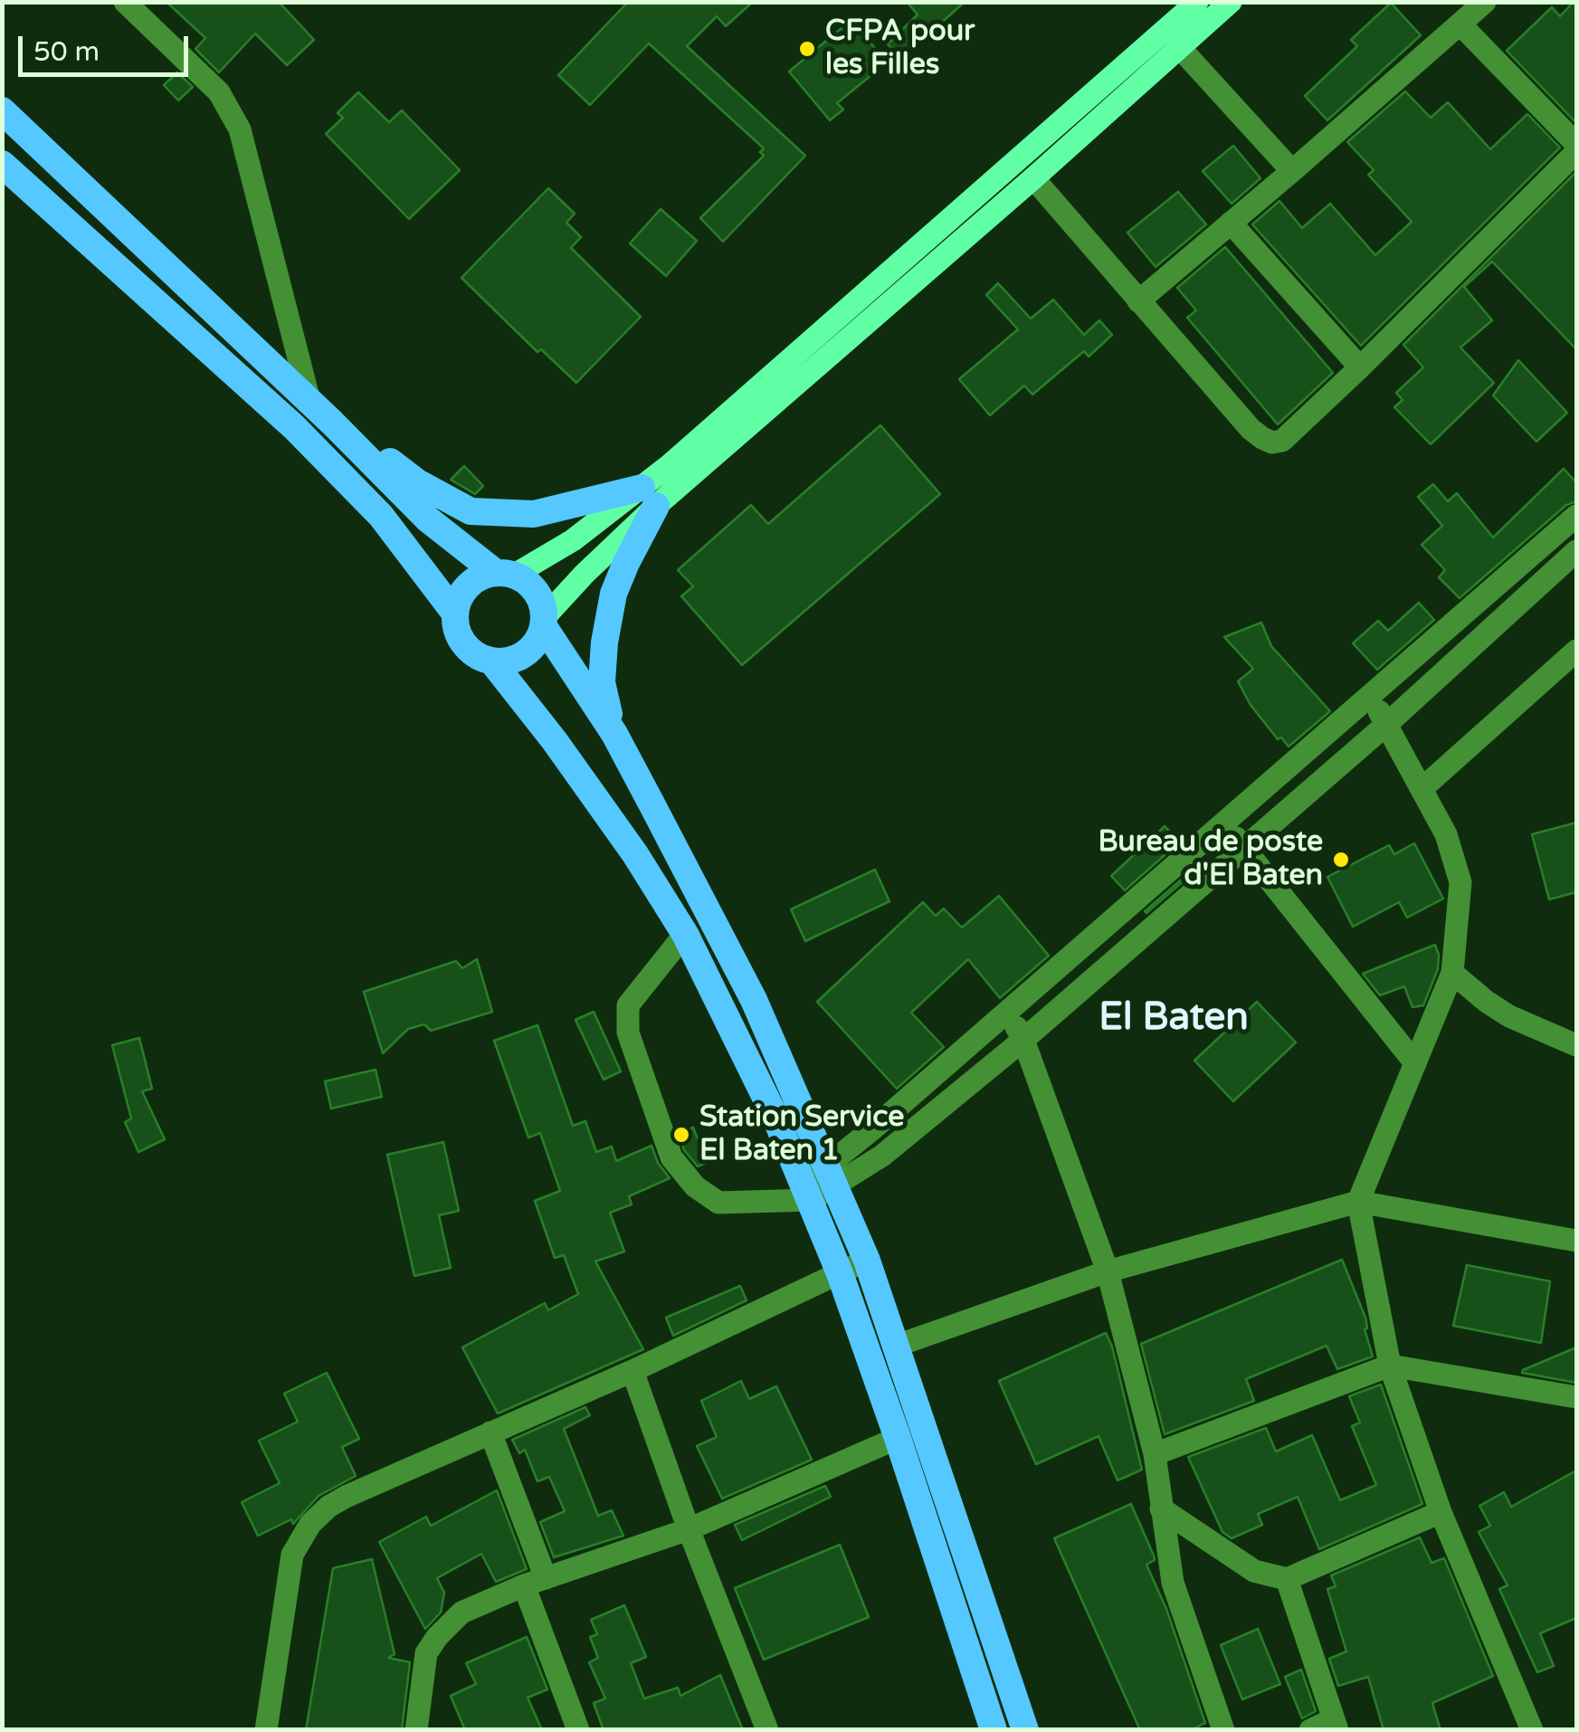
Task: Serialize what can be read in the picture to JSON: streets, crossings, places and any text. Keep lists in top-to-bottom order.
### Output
{
  "districts": ["El Baten"],
  "places": ["CFPA pour les Filles", "Bureau de poste d'El Baten", "Station Service El Baten 1"],
  "scale_bar": "50 m"
}
